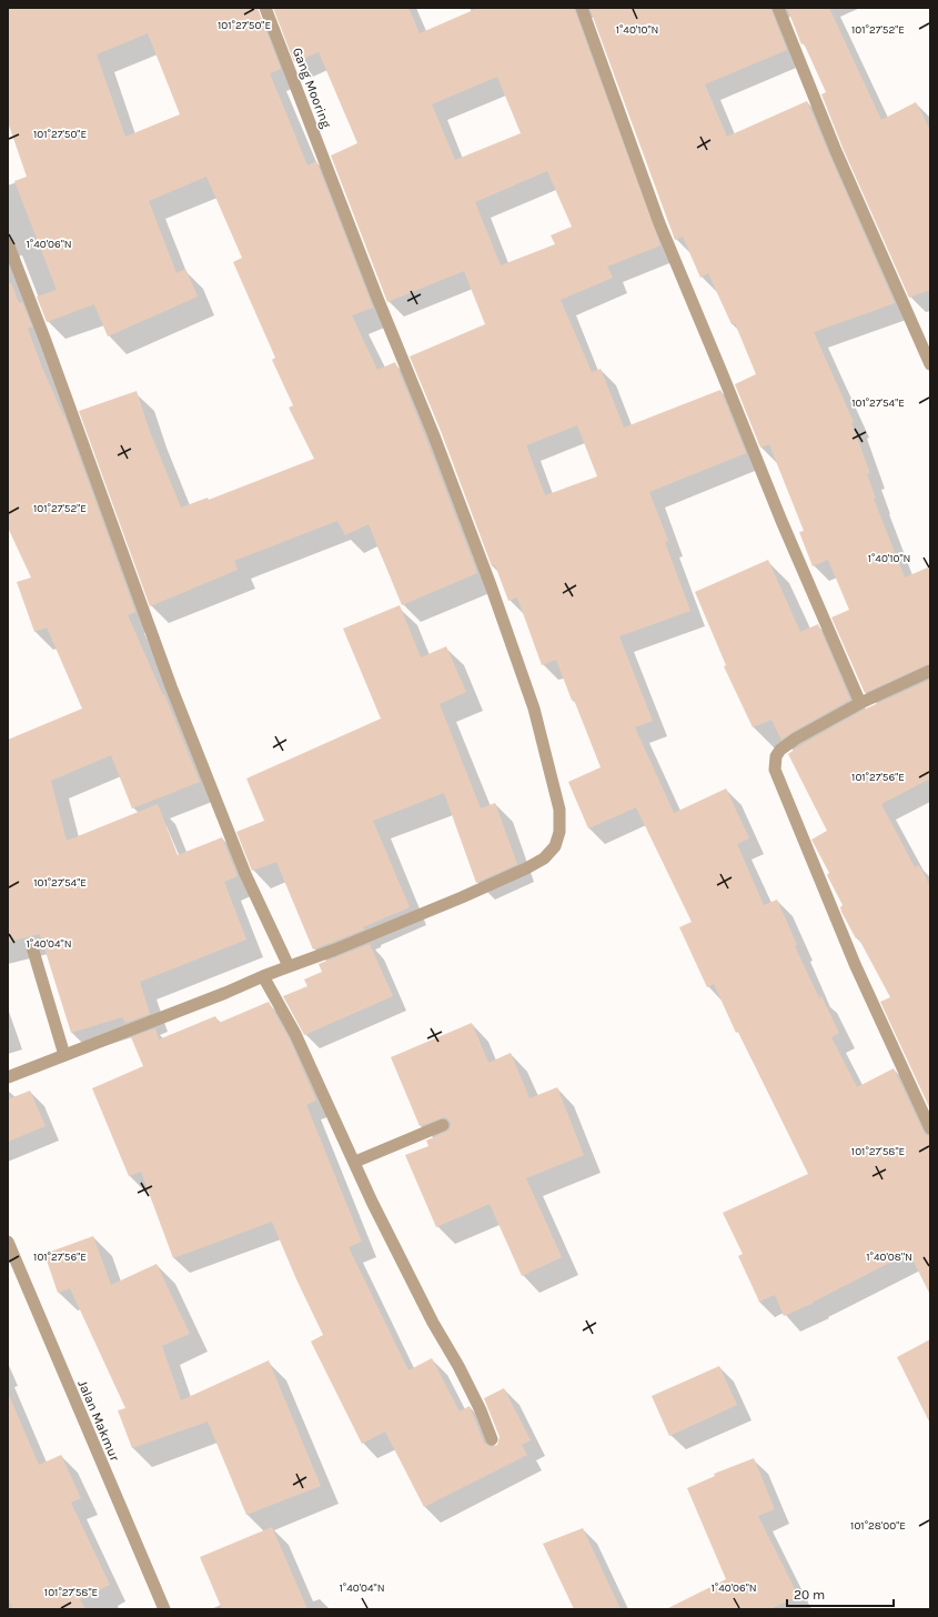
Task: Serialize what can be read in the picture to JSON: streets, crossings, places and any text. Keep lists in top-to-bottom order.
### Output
{
  "streets": {
    "street": ["Gang Mooring", "Jalan Makmur"]
  },
  "scale_bar": "20 m",
  "coordinates": [
    "101°27'50\"E",
    "101°27'52\"E",
    "1°40'10\"N",
    "1°40'06\"N",
    "101°27'54\"E",
    "101°27'56\"E",
    "1°40'04\"N",
    "101°27'58\"E",
    "1°40'08\"N",
    "101°28'00\"E"
  ]
}
